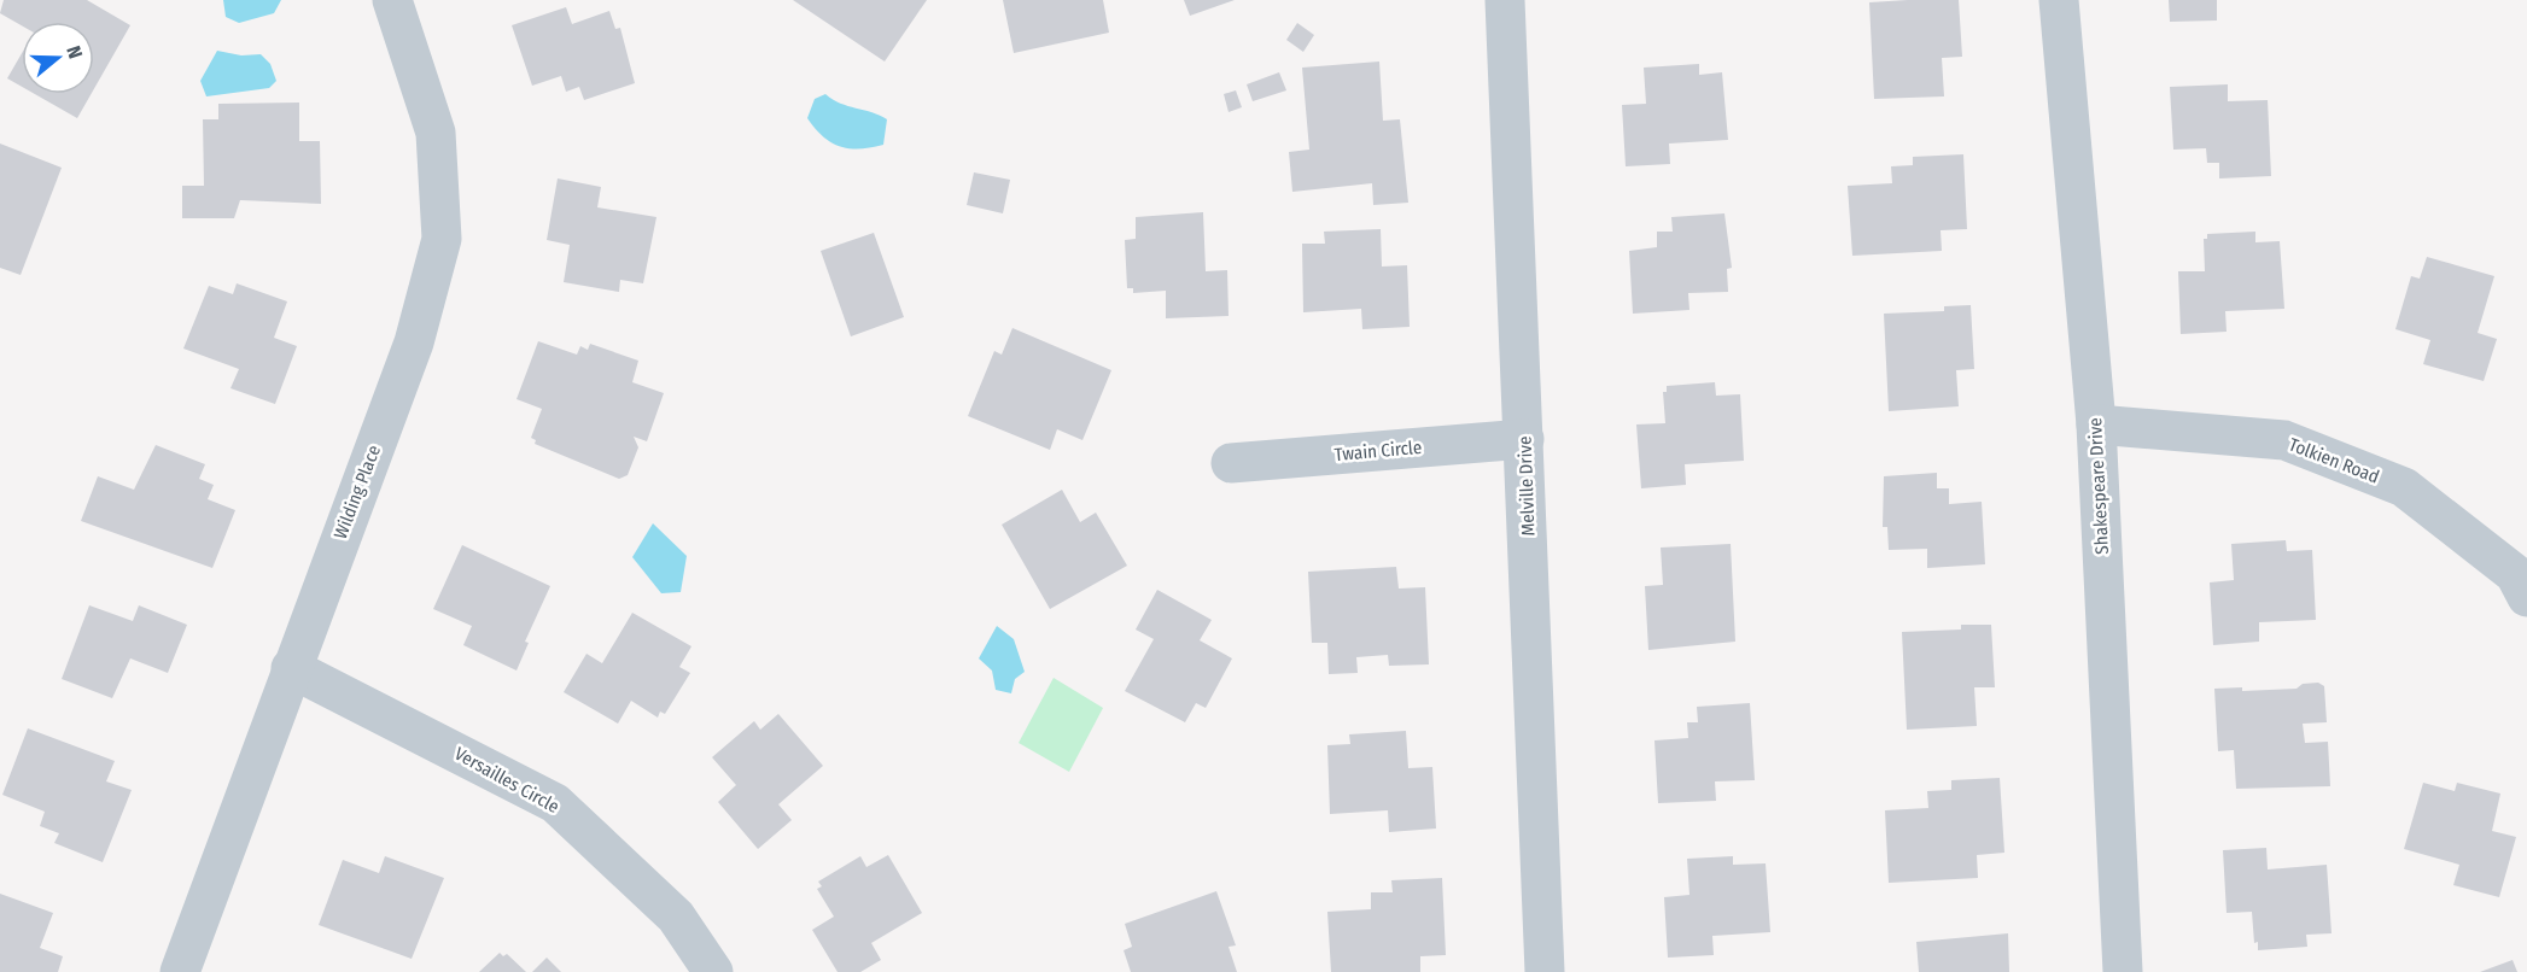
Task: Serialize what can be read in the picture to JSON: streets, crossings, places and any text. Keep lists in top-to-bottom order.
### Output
{
  "streets": {
    "street": [
      "Twain Circle",
      "Tolkien Road",
      "Melville Drive",
      "Shakespeare Drive",
      "Wilding Place",
      "Versailles Circle"
    ]
  },
  "crossings": [
    ["Twain Circle", "Melville Drive"],
    ["Tolkien Road", "Shakespeare Drive"],
    ["Wilding Place", "Versailles Circle"]
  ],
  "north": "right"
}
